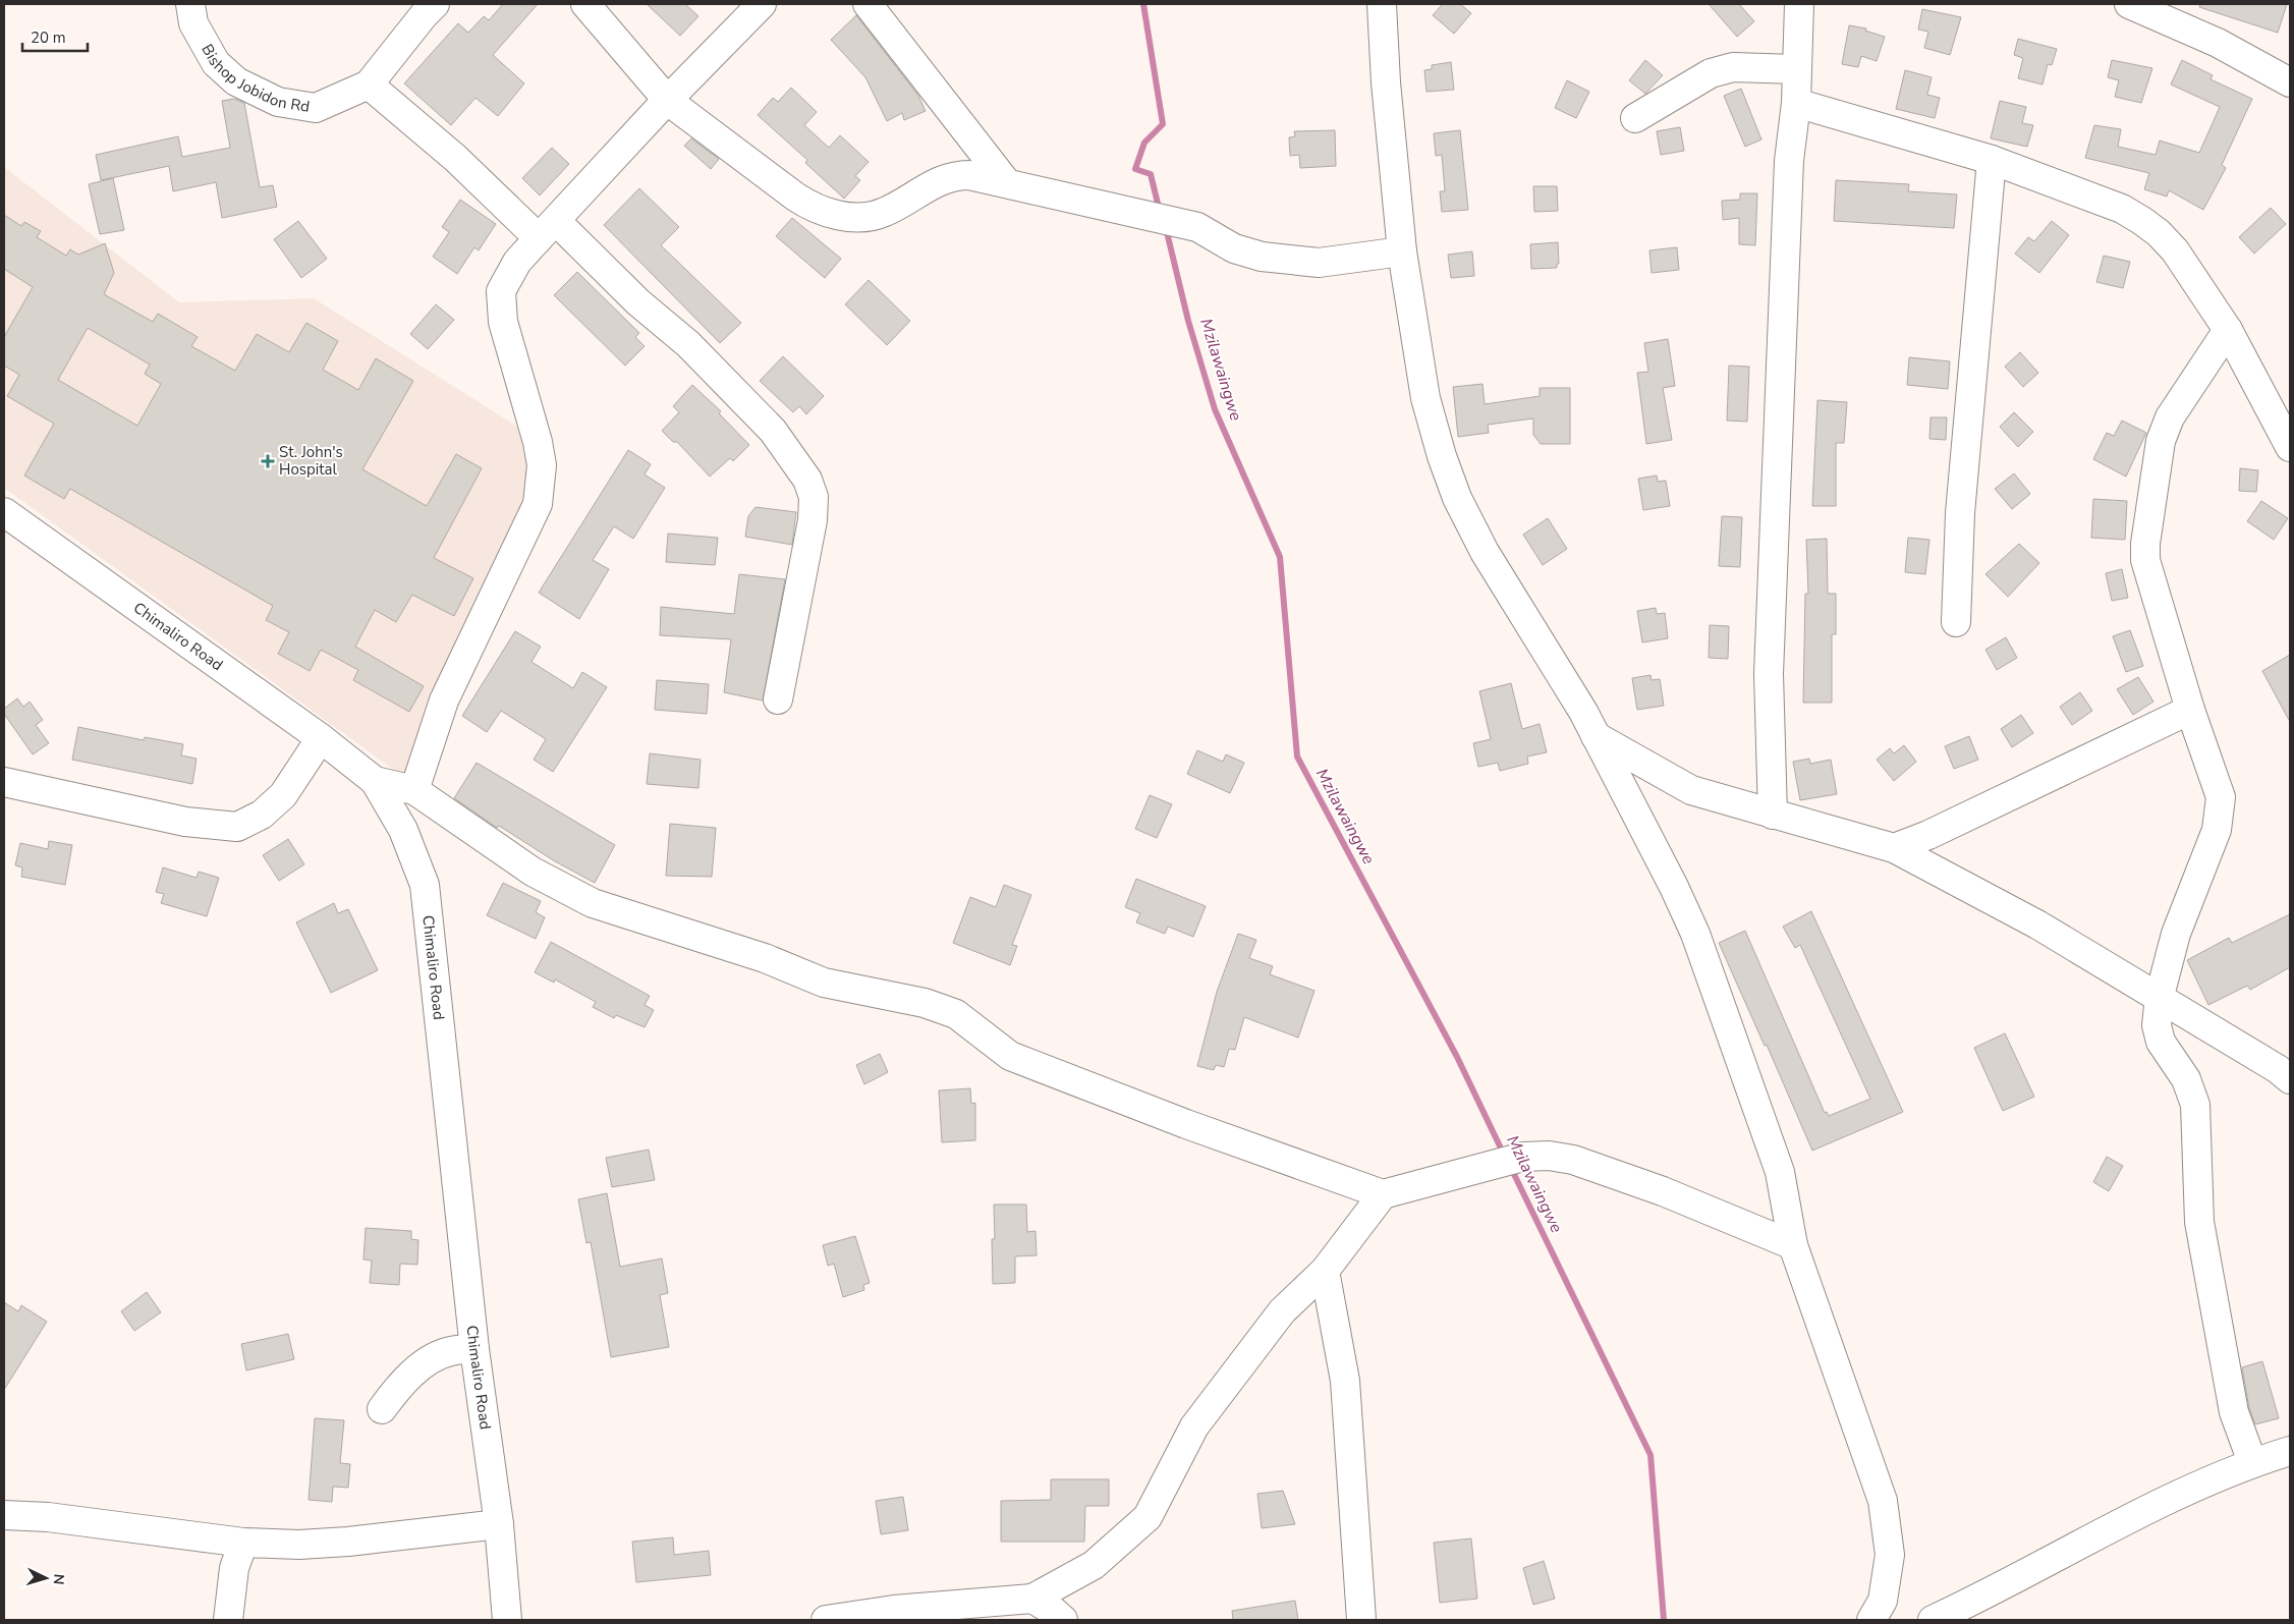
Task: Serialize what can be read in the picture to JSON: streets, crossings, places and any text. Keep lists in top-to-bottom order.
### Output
{
  "streets": {
    "street": ["Bishop Jobidon Rd", "Chimaliro Road"]
  },
  "water": ["Mzilawaingwe"],
  "places": {
    "health": ["St. John's Hospital"]
  },
  "scale_bar": "20 m",
  "north": "right"
}
